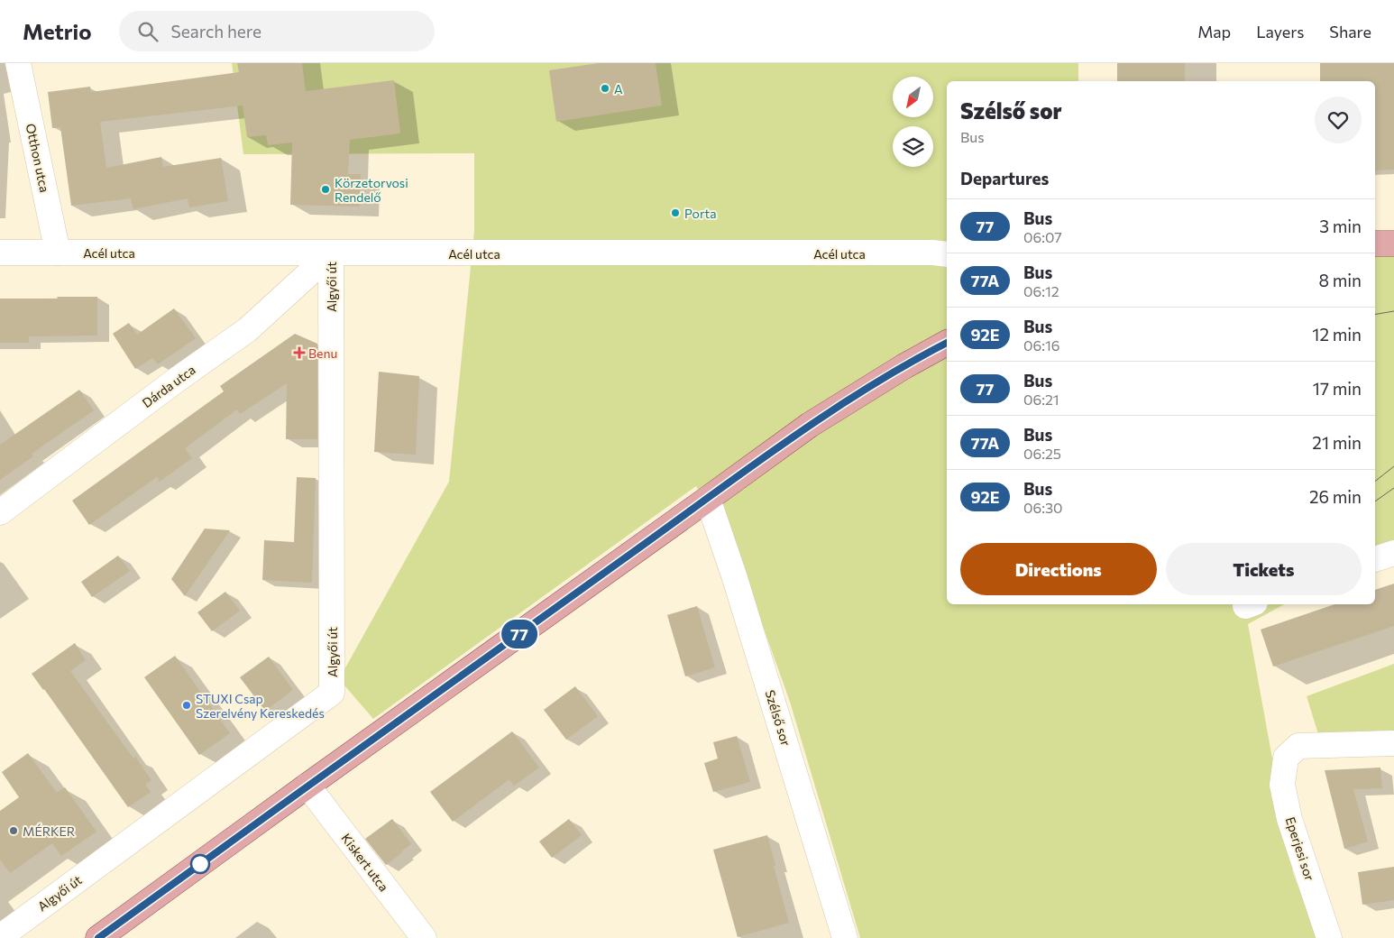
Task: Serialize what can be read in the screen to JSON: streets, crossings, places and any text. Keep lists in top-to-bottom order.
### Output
{
  "streets": {
    "street": [
      "Otthon utca",
      "Acél utca",
      "Algyői út",
      "Dárda utca",
      "Szélső sor",
      "Eperjesi sor",
      "Kiskert utca"
    ]
  },
  "crossings": [
    ["Otthon utca", "Acél utca"],
    ["Acél utca", "Algyői út"],
    ["Acél utca", "Dárda utca"],
    ["Algyői út", "Dárda utca"]
  ],
  "places": {
    "other": [
      "A",
      "Körzetorvosi Rendelő",
      "Porta",
      "STUXI Csap Szerelvény Kereskedés",
      "MÉRKER"
    ],
    "health": ["Benu"]
  },
  "lines": ["bus line 77"],
  "north": "bottom left",
  "page": {
    "header": "Metrio",
    "search": "Search here",
    "nav": ["Map", "Layers", "Share"],
    "on_map": "77",
    "heading": [
      ["Szélső sor", "Bus"],
      "Departures"
    ],
    "list": [
      {
        "mark": "77",
        "name": "Bus",
        "note": "06:07",
        "value": "3 min"
      },
      {
        "mark": "77A",
        "name": "Bus",
        "note": "06:12",
        "value": "8 min"
      },
      {
        "mark": "92E",
        "name": "Bus",
        "note": "06:16",
        "value": "12 min"
      },
      {
        "mark": "77",
        "name": "Bus",
        "note": "06:21",
        "value": "17 min"
      },
      {
        "mark": "77A",
        "name": "Bus",
        "note": "06:25",
        "value": "21 min"
      },
      {
        "mark": "92E",
        "name": "Bus",
        "note": "06:30",
        "value": "26 min"
      }
    ],
    "buttons": ["Directions", "Tickets"]
  }
}
